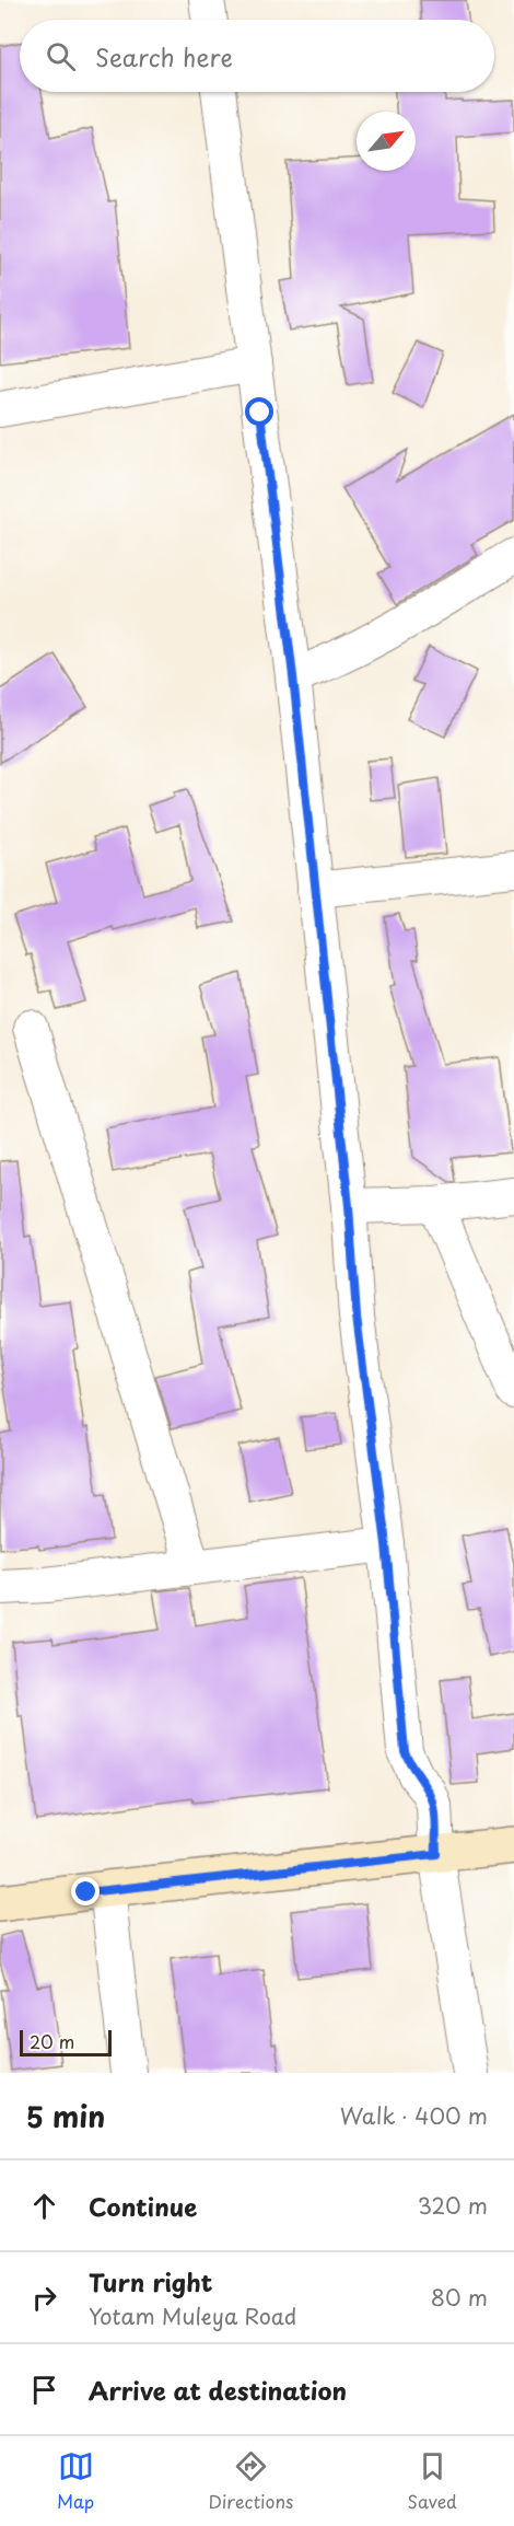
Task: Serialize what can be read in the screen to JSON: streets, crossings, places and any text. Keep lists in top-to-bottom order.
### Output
{
  "scale_bar": "20 m",
  "north": "top right",
  "page": {
    "search": "Search here",
    "scale": "20 m",
    "heading": ["5 min", "Walk · 400 m"],
    "list": [
      ["Continue", "320 m"],
      ["Turn right", "Yotam Muleya Road", "80 m"],
      "Arrive at destination"
    ],
    "nav": ["Map", "Directions", "Saved"]
  }
}
